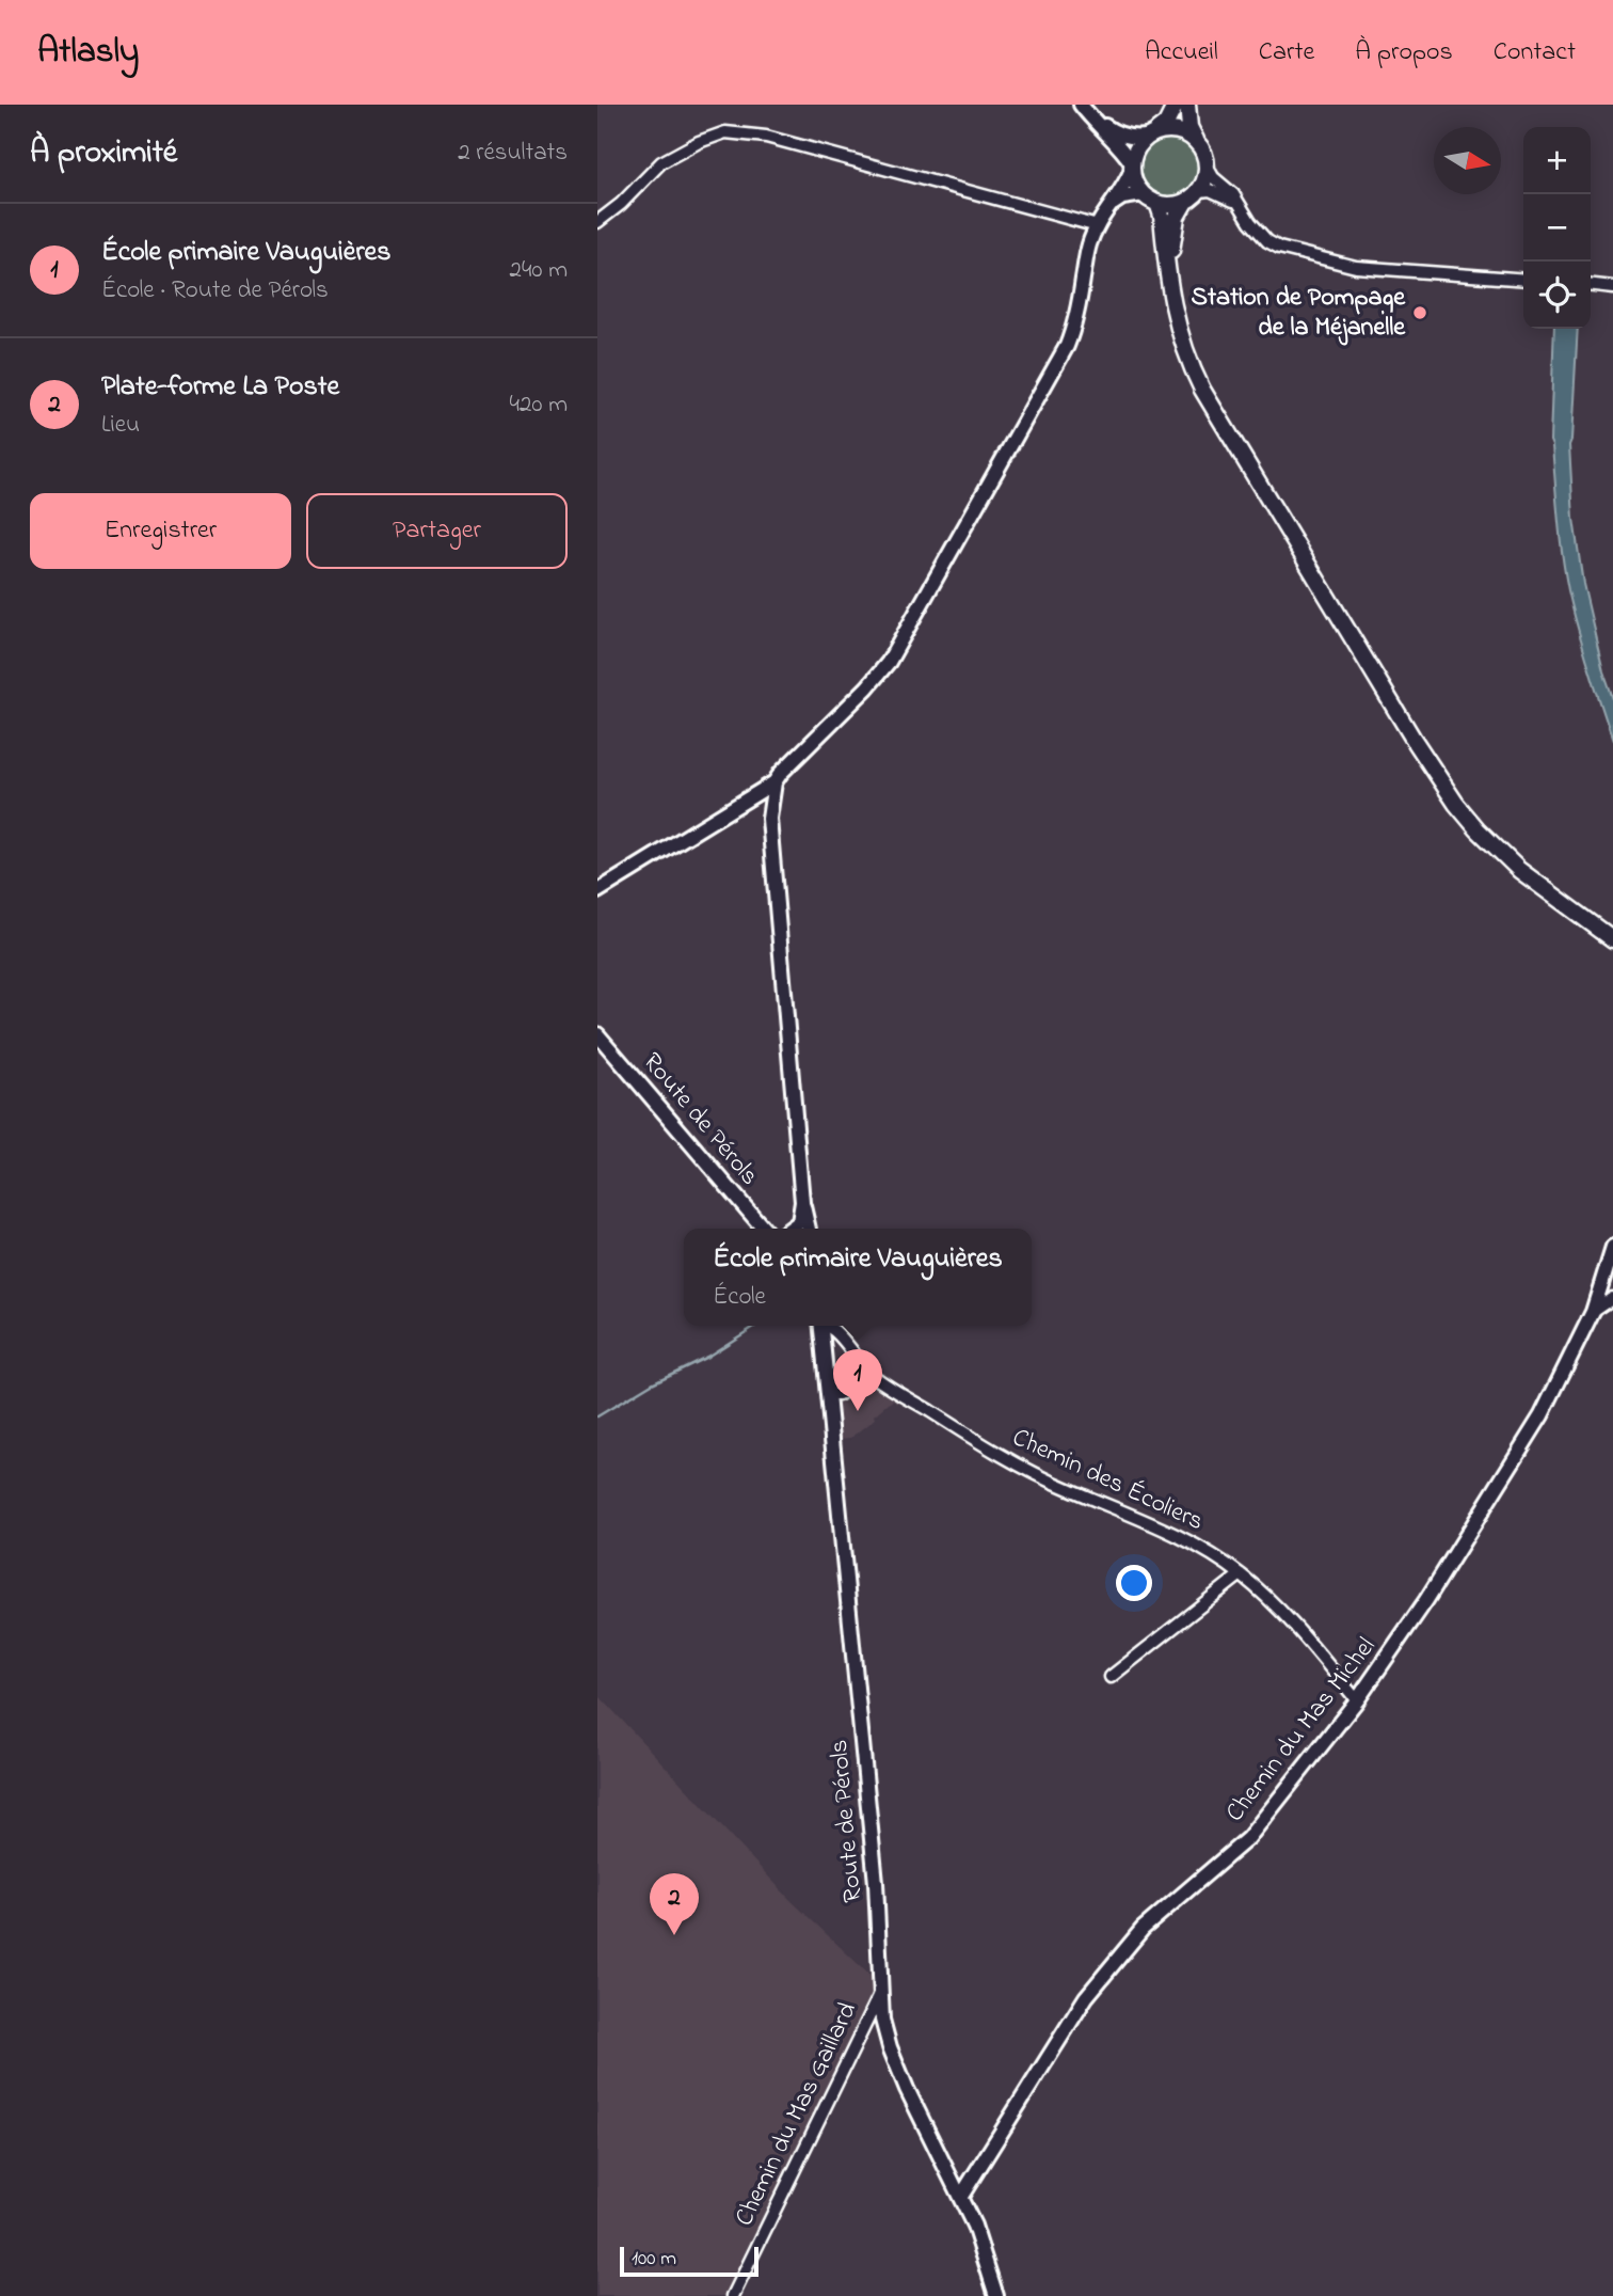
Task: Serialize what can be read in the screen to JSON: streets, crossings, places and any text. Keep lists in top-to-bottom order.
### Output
{
  "streets": {
    "street": [
      "Route de Pérols",
      "Chemin des Écoliers",
      "Chemin du Mas Michel",
      "Chemin du Mas Gaillard"
    ]
  },
  "crossings": [
    ["Route de Pérols", "Chemin du Mas Michel"],
    ["Route de Pérols", "Chemin du Mas Gaillard"],
    ["Chemin des Écoliers", "Chemin du Mas Michel"]
  ],
  "places": ["Station de Pompage de la Méjanelle"],
  "scale_bar": "100 m",
  "north": "right",
  "page": {
    "header": "Atlasly",
    "nav": [
      "Accueil",
      "Carte",
      "À propos",
      "Contact"
    ],
    "heading": ["À proximité", "2 résultats"],
    "map_buttons": ["+", "−"],
    "list": [
      {
        "mark": "1",
        "name": "École primaire Vauguières",
        "note": "École · Route de Pérols",
        "value": "240 m"
      },
      {
        "mark": "2",
        "name": "Plate-forme La Poste",
        "note": "Lieu",
        "value": "420 m"
      }
    ],
    "buttons": ["Enregistrer", "Partager"],
    "popup": ["École primaire Vauguières", "École"],
    "pins": ["1", "2"],
    "scale": "100 m"
  }
}
